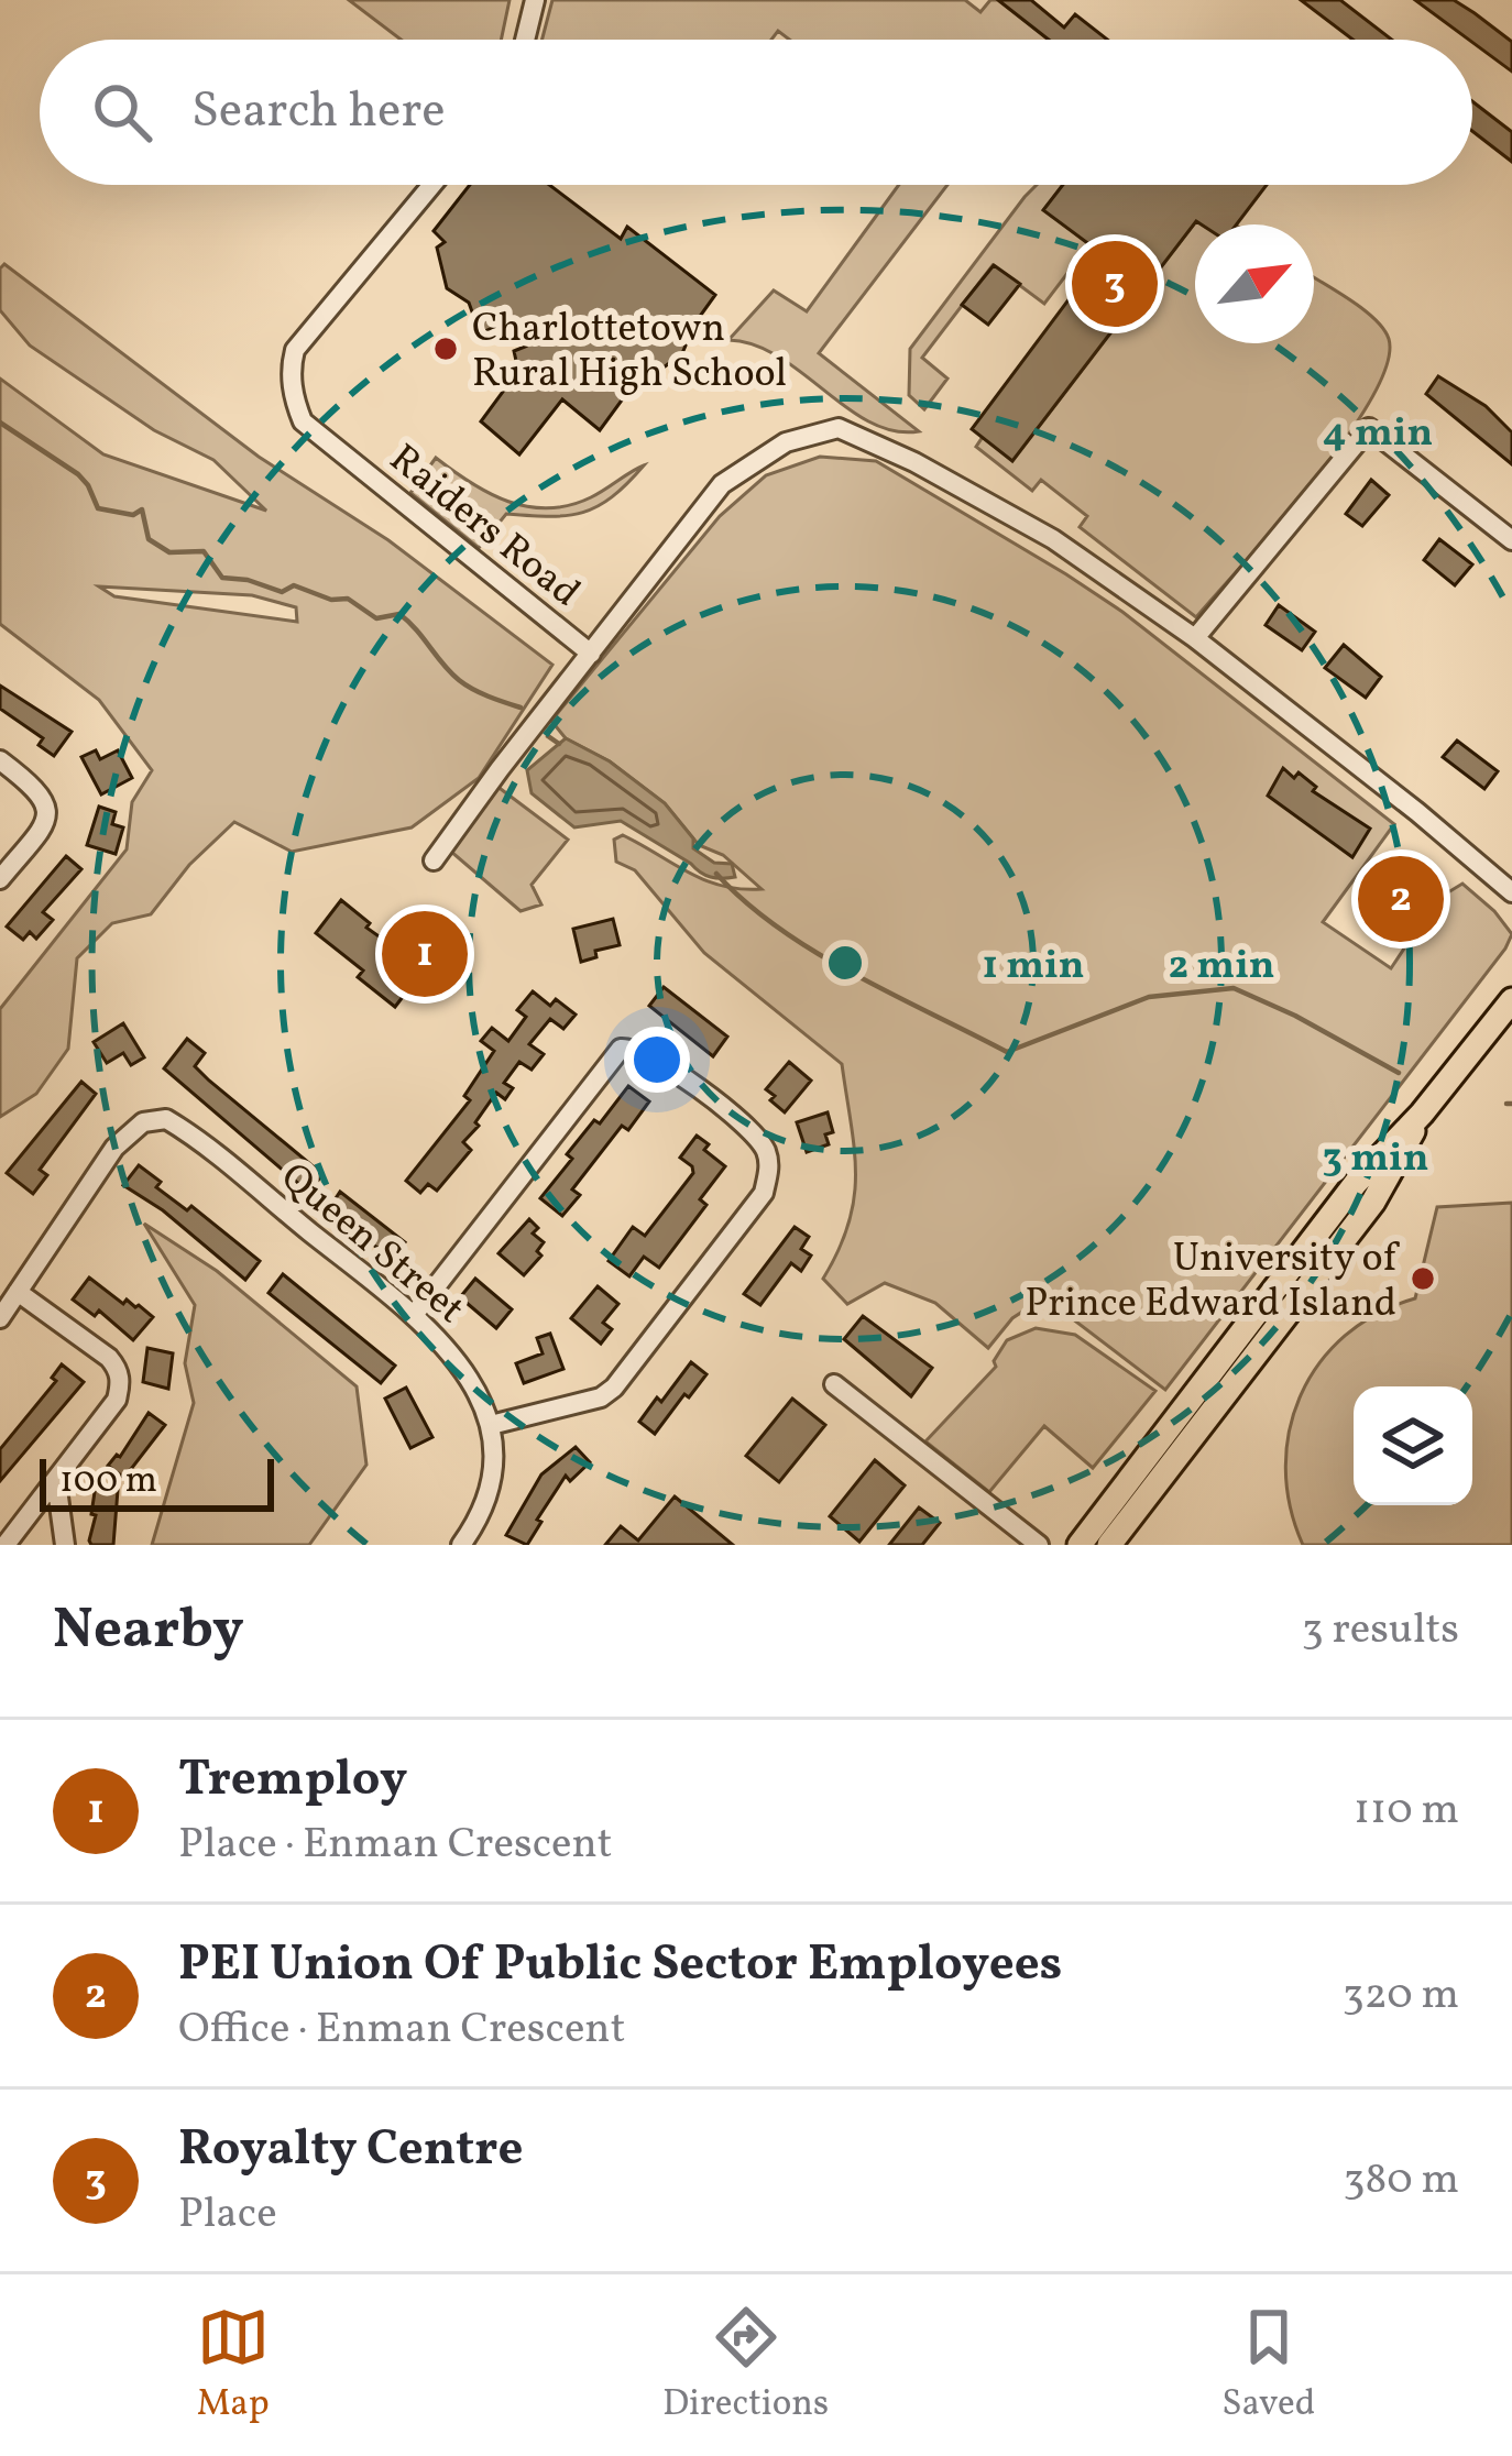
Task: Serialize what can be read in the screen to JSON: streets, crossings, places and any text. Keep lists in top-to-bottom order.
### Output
{
  "streets": {
    "street": ["Raiders Road", "Queen Street"]
  },
  "places": ["Charlottetown Rural High School", "University of Prince Edward Island"],
  "scale_bar": "100 m",
  "north": "top right",
  "page": {
    "search": "Search here",
    "pins": ["3", "2", "1"],
    "scale": "100 m",
    "heading": ["Nearby", "3 results"],
    "list": [
      {
        "mark": "1",
        "name": "Tremploy",
        "note": "Place · Enman Crescent",
        "value": "110 m"
      },
      {
        "mark": "2",
        "name": "PEI Union Of Public Sector Employees",
        "note": "Office · Enman Crescent",
        "value": "320 m"
      },
      {
        "mark": "3",
        "name": "Royalty Centre",
        "note": "Place",
        "value": "380 m"
      }
    ],
    "nav": ["Map", "Directions", "Saved"]
  },
  "rings": [
    "4 min",
    "1 min",
    "2 min",
    "3 min"
  ]
}
